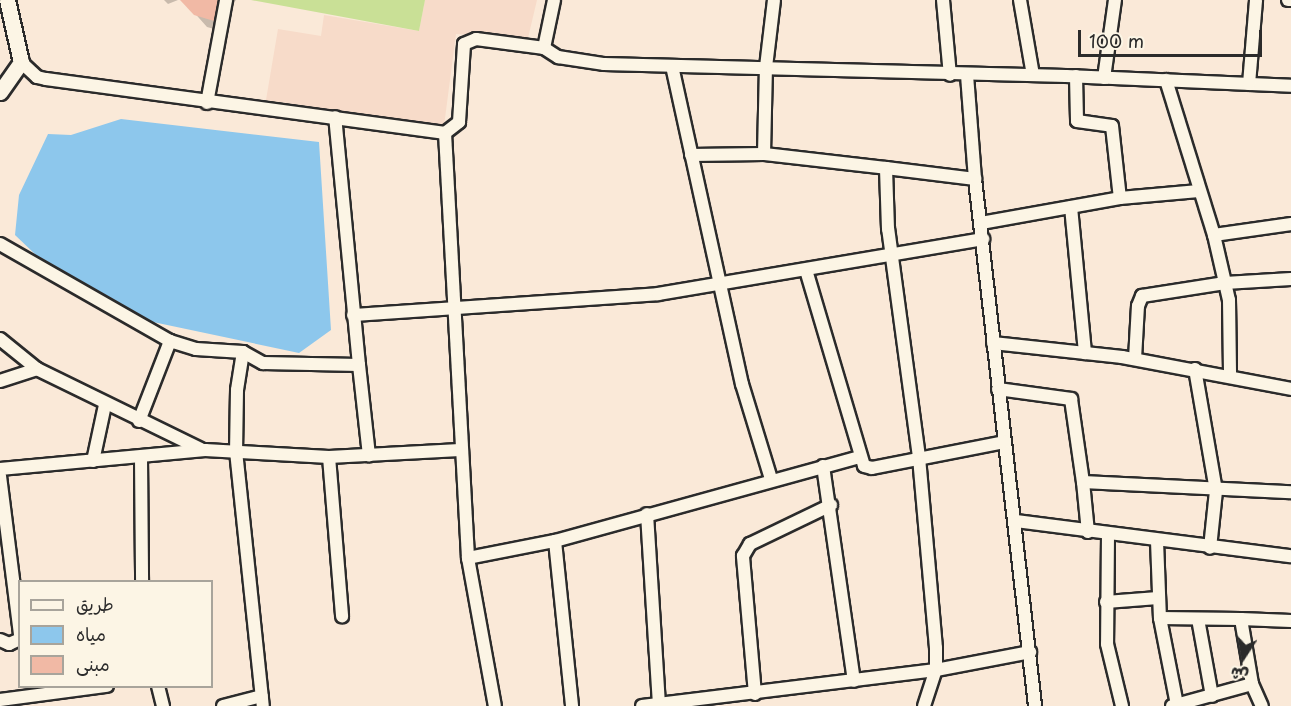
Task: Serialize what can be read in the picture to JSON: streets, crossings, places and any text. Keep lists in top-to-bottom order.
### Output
{
  "legend": ["طريق", "مياه", "مبنى"],
  "scale_bar": "100 m",
  "north": "bottom"
}
